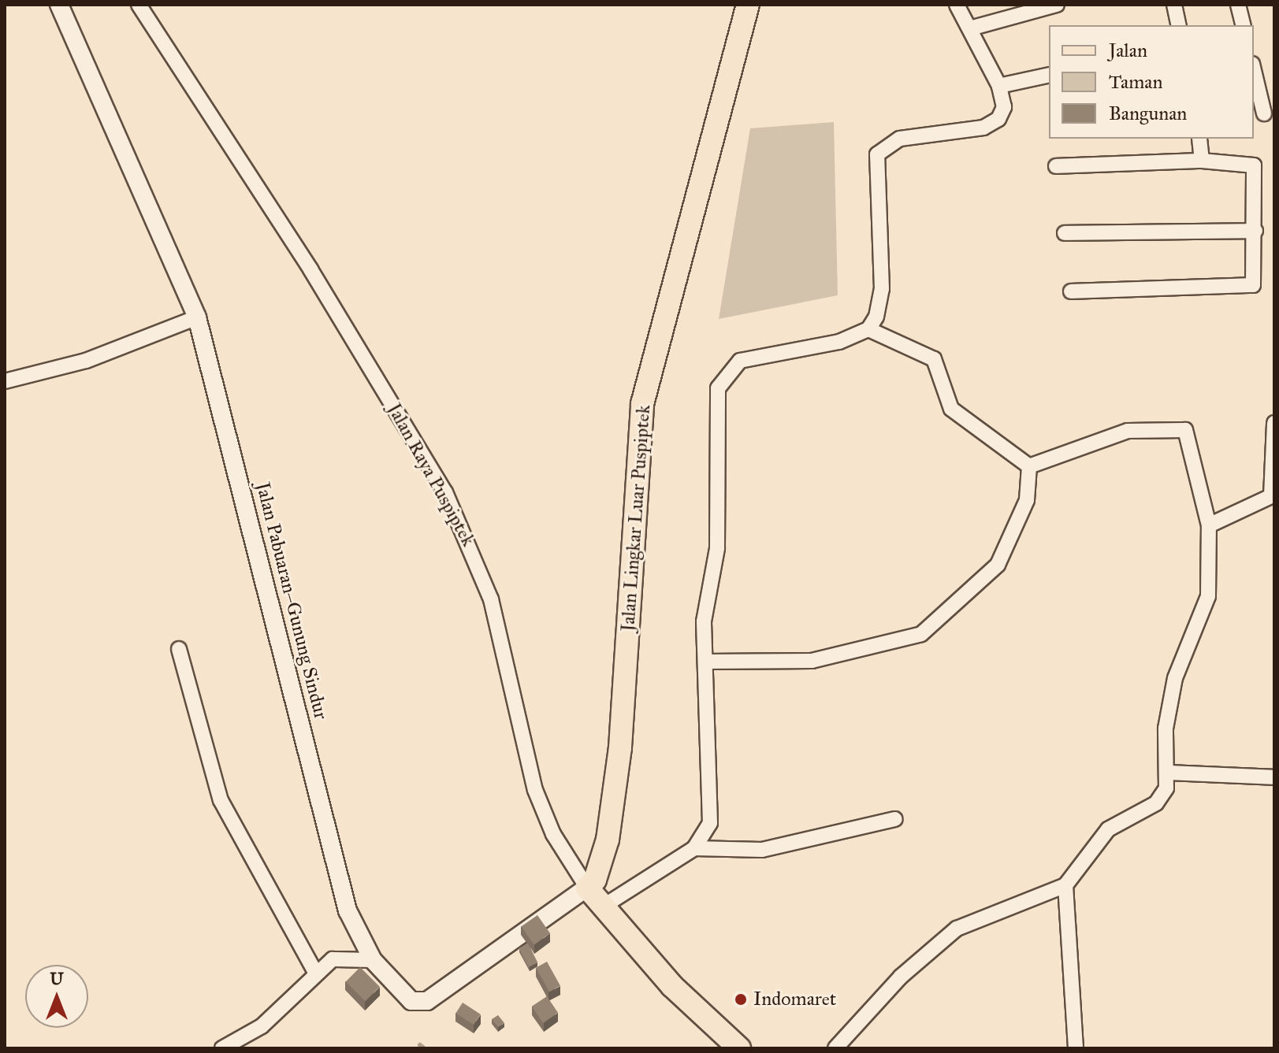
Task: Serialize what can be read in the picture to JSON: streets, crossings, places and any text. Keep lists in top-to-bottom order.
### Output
{
  "streets": {
    "main road": ["Jalan Raya Puspiptek", "Jalan Lingkar Luar Puspiptek"],
    "street": ["Jalan Pabuaran–Gunung Sindur"]
  },
  "crossings": [
    ["Jalan Raya Puspiptek", "Jalan Lingkar Luar Puspiptek"],
    ["Jalan Raya Puspiptek", "Jalan Pabuaran–Gunung Sindur"],
    ["Jalan Lingkar Luar Puspiptek", "Jalan Pabuaran–Gunung Sindur"]
  ],
  "places": ["Indomaret"],
  "legend": ["Jalan", "Taman", "Bangunan"],
  "north": "top"
}
